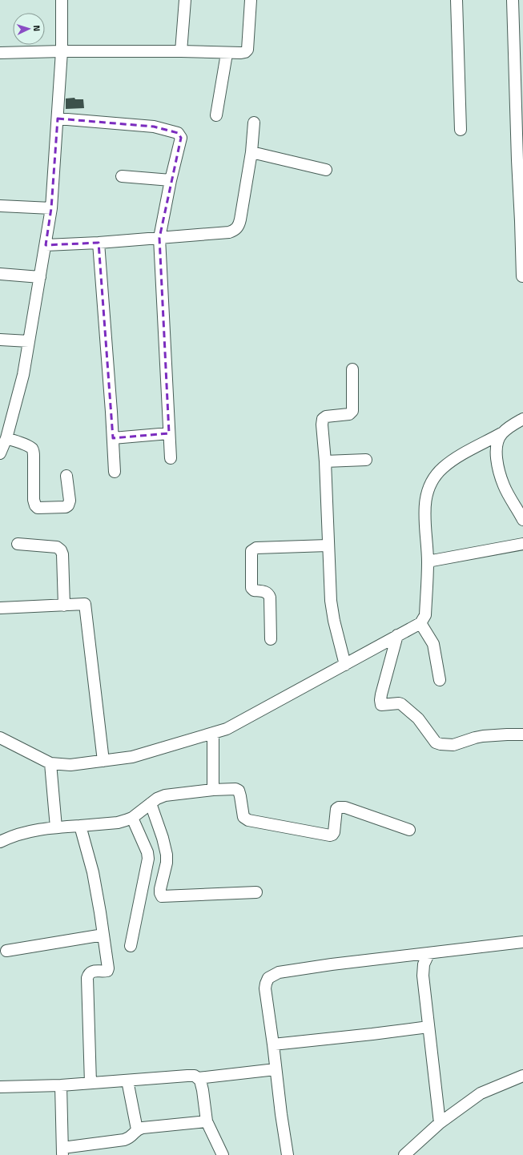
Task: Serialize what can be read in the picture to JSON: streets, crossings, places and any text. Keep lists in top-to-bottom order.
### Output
{
  "north": "right"
}
